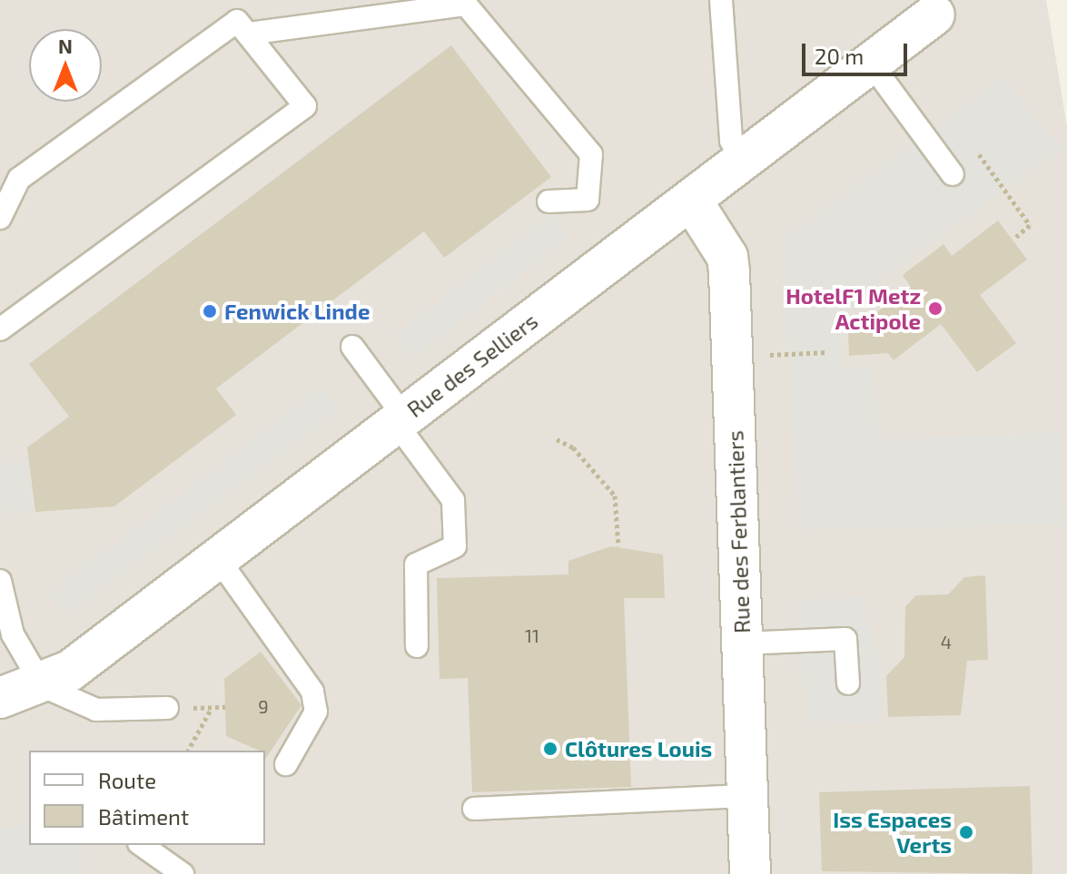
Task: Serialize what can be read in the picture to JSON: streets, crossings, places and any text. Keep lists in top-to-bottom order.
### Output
{
  "streets": {
    "street": ["Rue des Selliers", "Rue des Ferblantiers"]
  },
  "crossings": [
    ["Rue des Selliers", "Rue des Ferblantiers"]
  ],
  "places": [
    "HotelF1 Metz Actipole",
    "Fenwick Linde",
    "Clôtures Louis",
    "Iss Espaces Verts"
  ],
  "house_numbers": ["11", "4", "9"],
  "legend": ["Route", "Bâtiment"],
  "scale_bar": "20 m",
  "north": "top"
}
